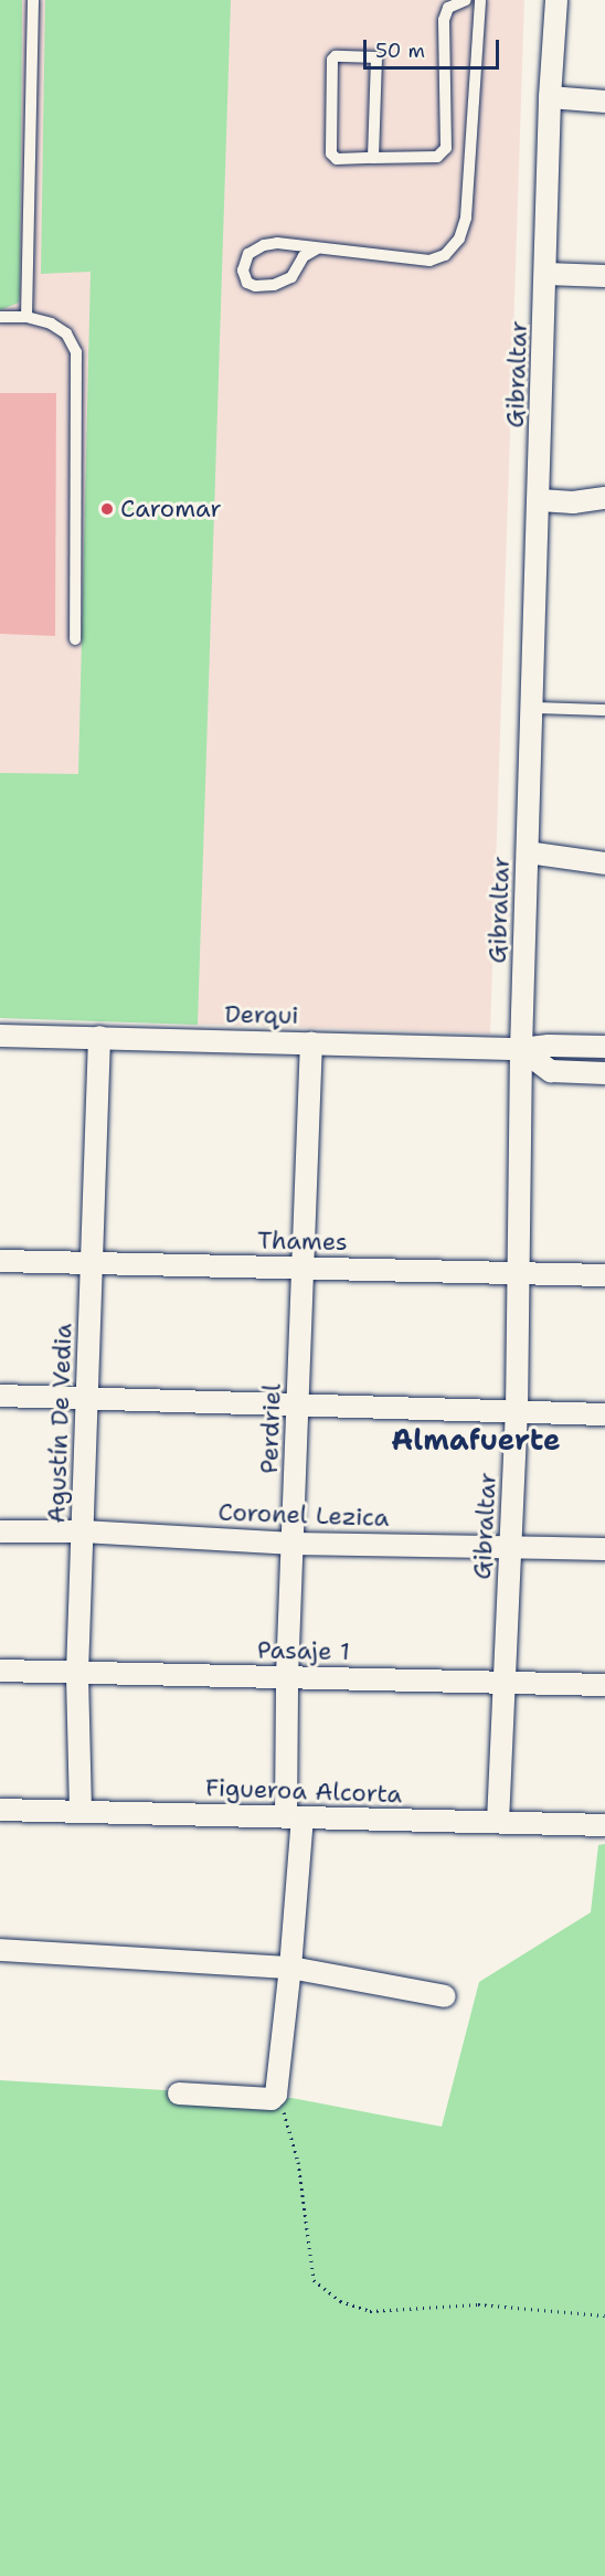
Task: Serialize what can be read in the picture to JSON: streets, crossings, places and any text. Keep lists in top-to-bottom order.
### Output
{
  "streets": {
    "street": [
      "Gibraltar",
      "Derqui",
      "Thames",
      "Agustín De Vedia",
      "Perdriel",
      "Coronel Lezica",
      "Pasaje 1",
      "Figueroa Alcorta"
    ]
  },
  "crossings": [
    ["Gibraltar", "Derqui"],
    ["Gibraltar", "Thames"],
    ["Gibraltar", "Coronel Lezica"],
    ["Gibraltar", "Pasaje 1"],
    ["Gibraltar", "Figueroa Alcorta"],
    ["Derqui", "Agustín De Vedia"],
    ["Derqui", "Perdriel"],
    ["Thames", "Agustín De Vedia"],
    ["Thames", "Perdriel"],
    ["Agustín De Vedia", "Coronel Lezica"],
    ["Agustín De Vedia", "Pasaje 1"],
    ["Agustín De Vedia", "Figueroa Alcorta"],
    ["Perdriel", "Coronel Lezica"],
    ["Perdriel", "Pasaje 1"],
    ["Perdriel", "Figueroa Alcorta"]
  ],
  "districts": ["Almafuerte"],
  "places": ["Caromar"],
  "scale_bar": "50 m"
}
